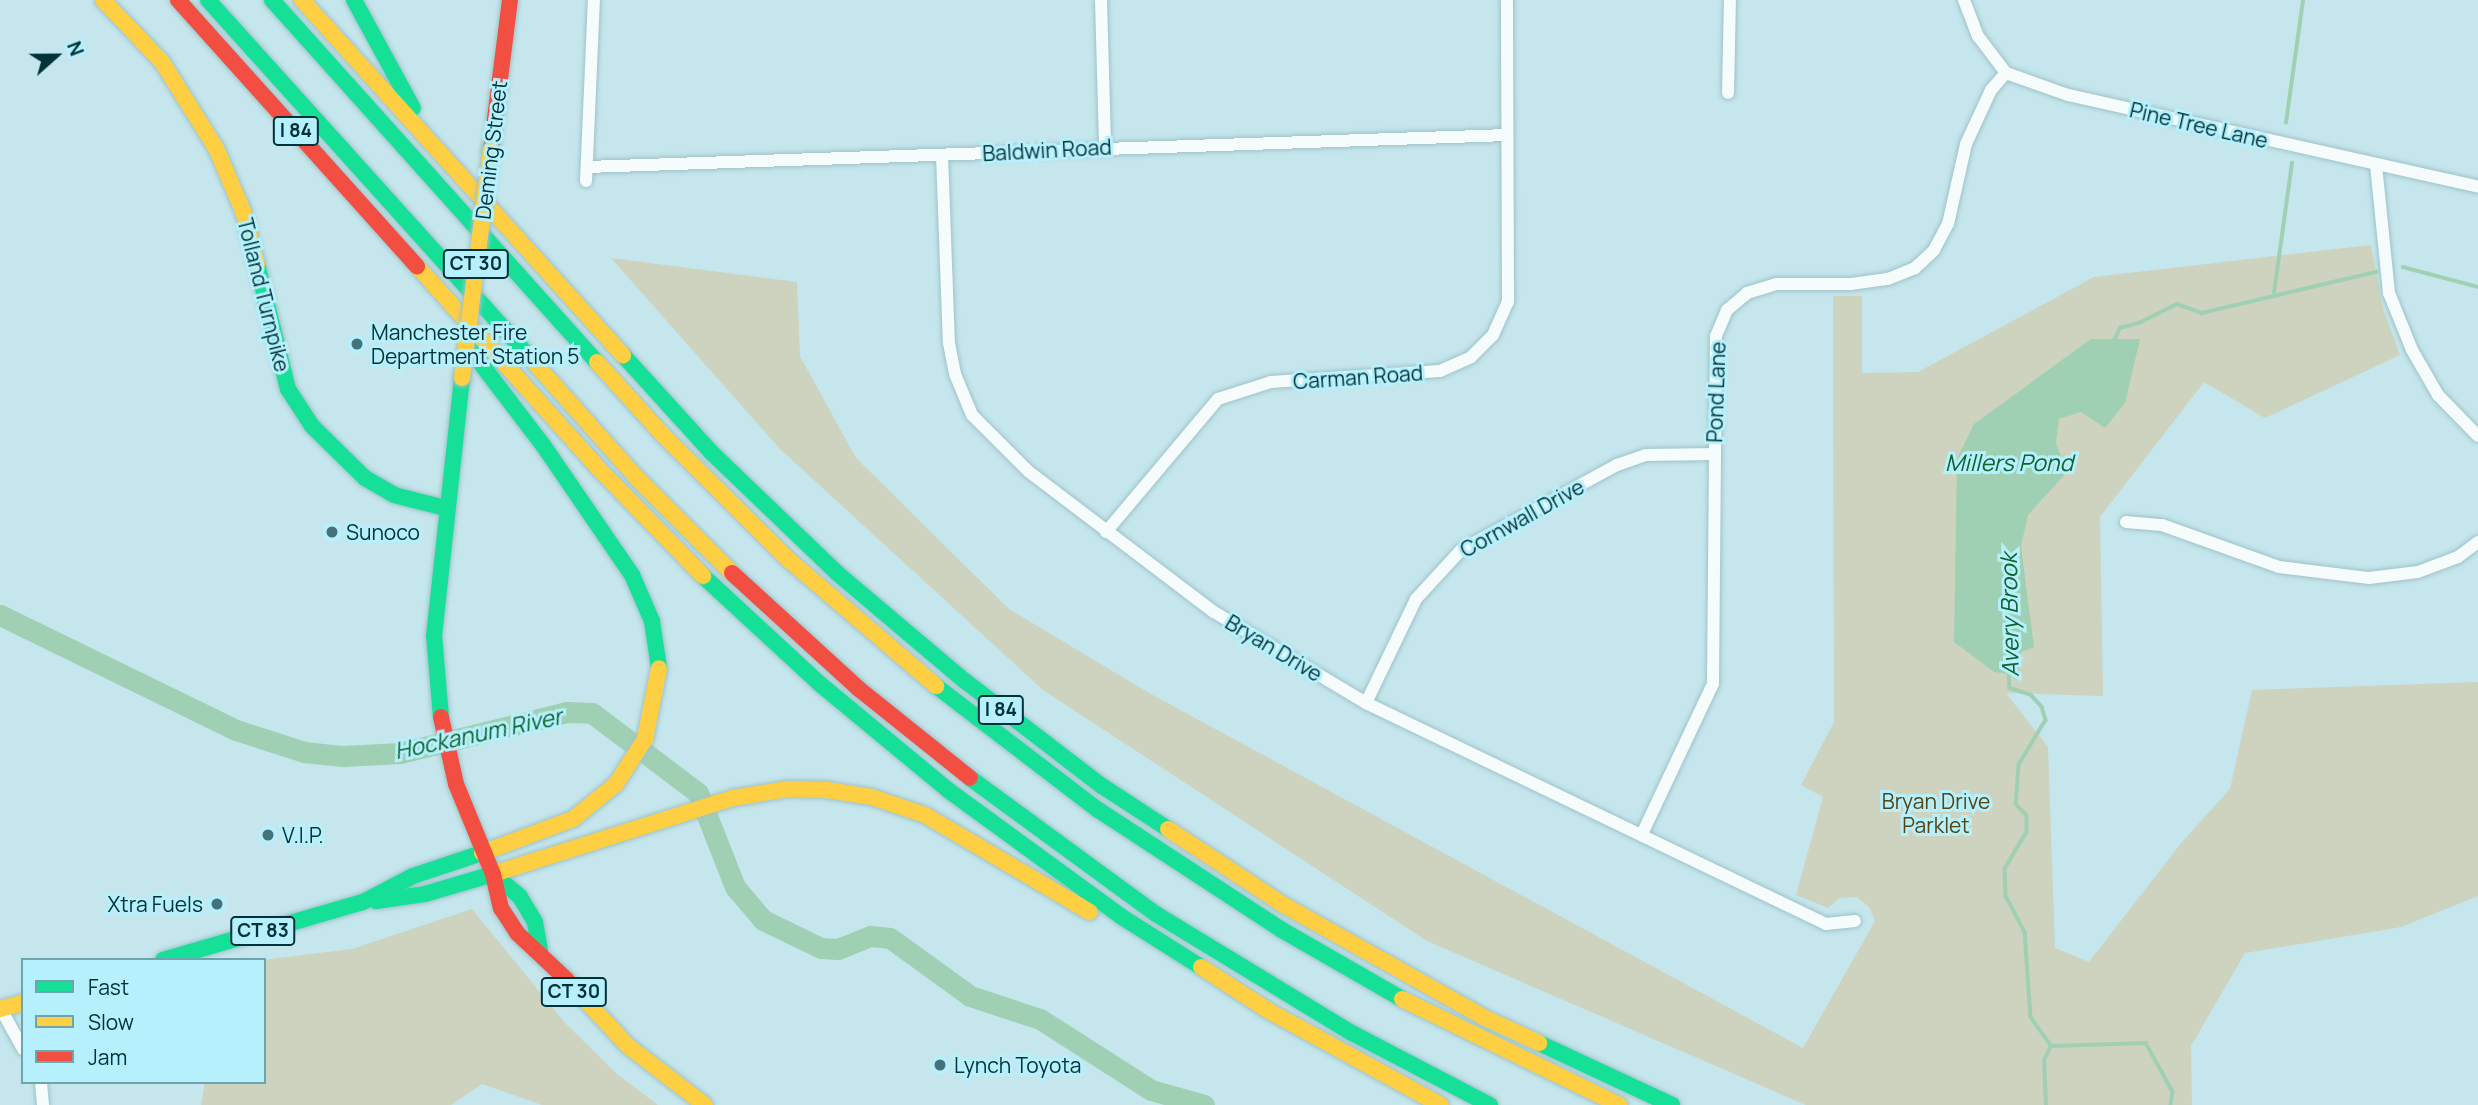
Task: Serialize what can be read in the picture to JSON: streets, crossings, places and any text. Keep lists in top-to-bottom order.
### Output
{
  "streets": {
    "main road": [
      "I 84",
      "Deming Street",
      "CT 30",
      "Tolland Turnpike",
      "CT 83"
    ],
    "street": [
      "Pine Tree Lane",
      "Baldwin Road",
      "Carman Road",
      "Pond Lane",
      "Cornwall Drive",
      "Bryan Drive"
    ]
  },
  "crossings": [
    ["Pine Tree Lane", "Pond Lane"],
    ["Deming Street", "CT 30"],
    ["Deming Street", "Tolland Turnpike"],
    ["Baldwin Road", "Carman Road"],
    ["Baldwin Road", "Bryan Drive"],
    ["CT 30", "Tolland Turnpike"],
    ["CT 30", "CT 83"],
    ["Carman Road", "Bryan Drive"],
    ["Pond Lane", "Cornwall Drive"],
    ["Pond Lane", "Bryan Drive"],
    ["Cornwall Drive", "Bryan Drive"]
  ],
  "water": ["Millers Pond", "Avery Brook", "Hockanum River"],
  "parks": ["Bryan Drive Parklet"],
  "places": [
    "Manchester Fire Department Station 5",
    "Sunoco",
    "V.I.P.",
    "Xtra Fuels",
    "Lynch Toyota"
  ],
  "legend": ["Fast", "Slow", "Jam"],
  "north": "right"
}
